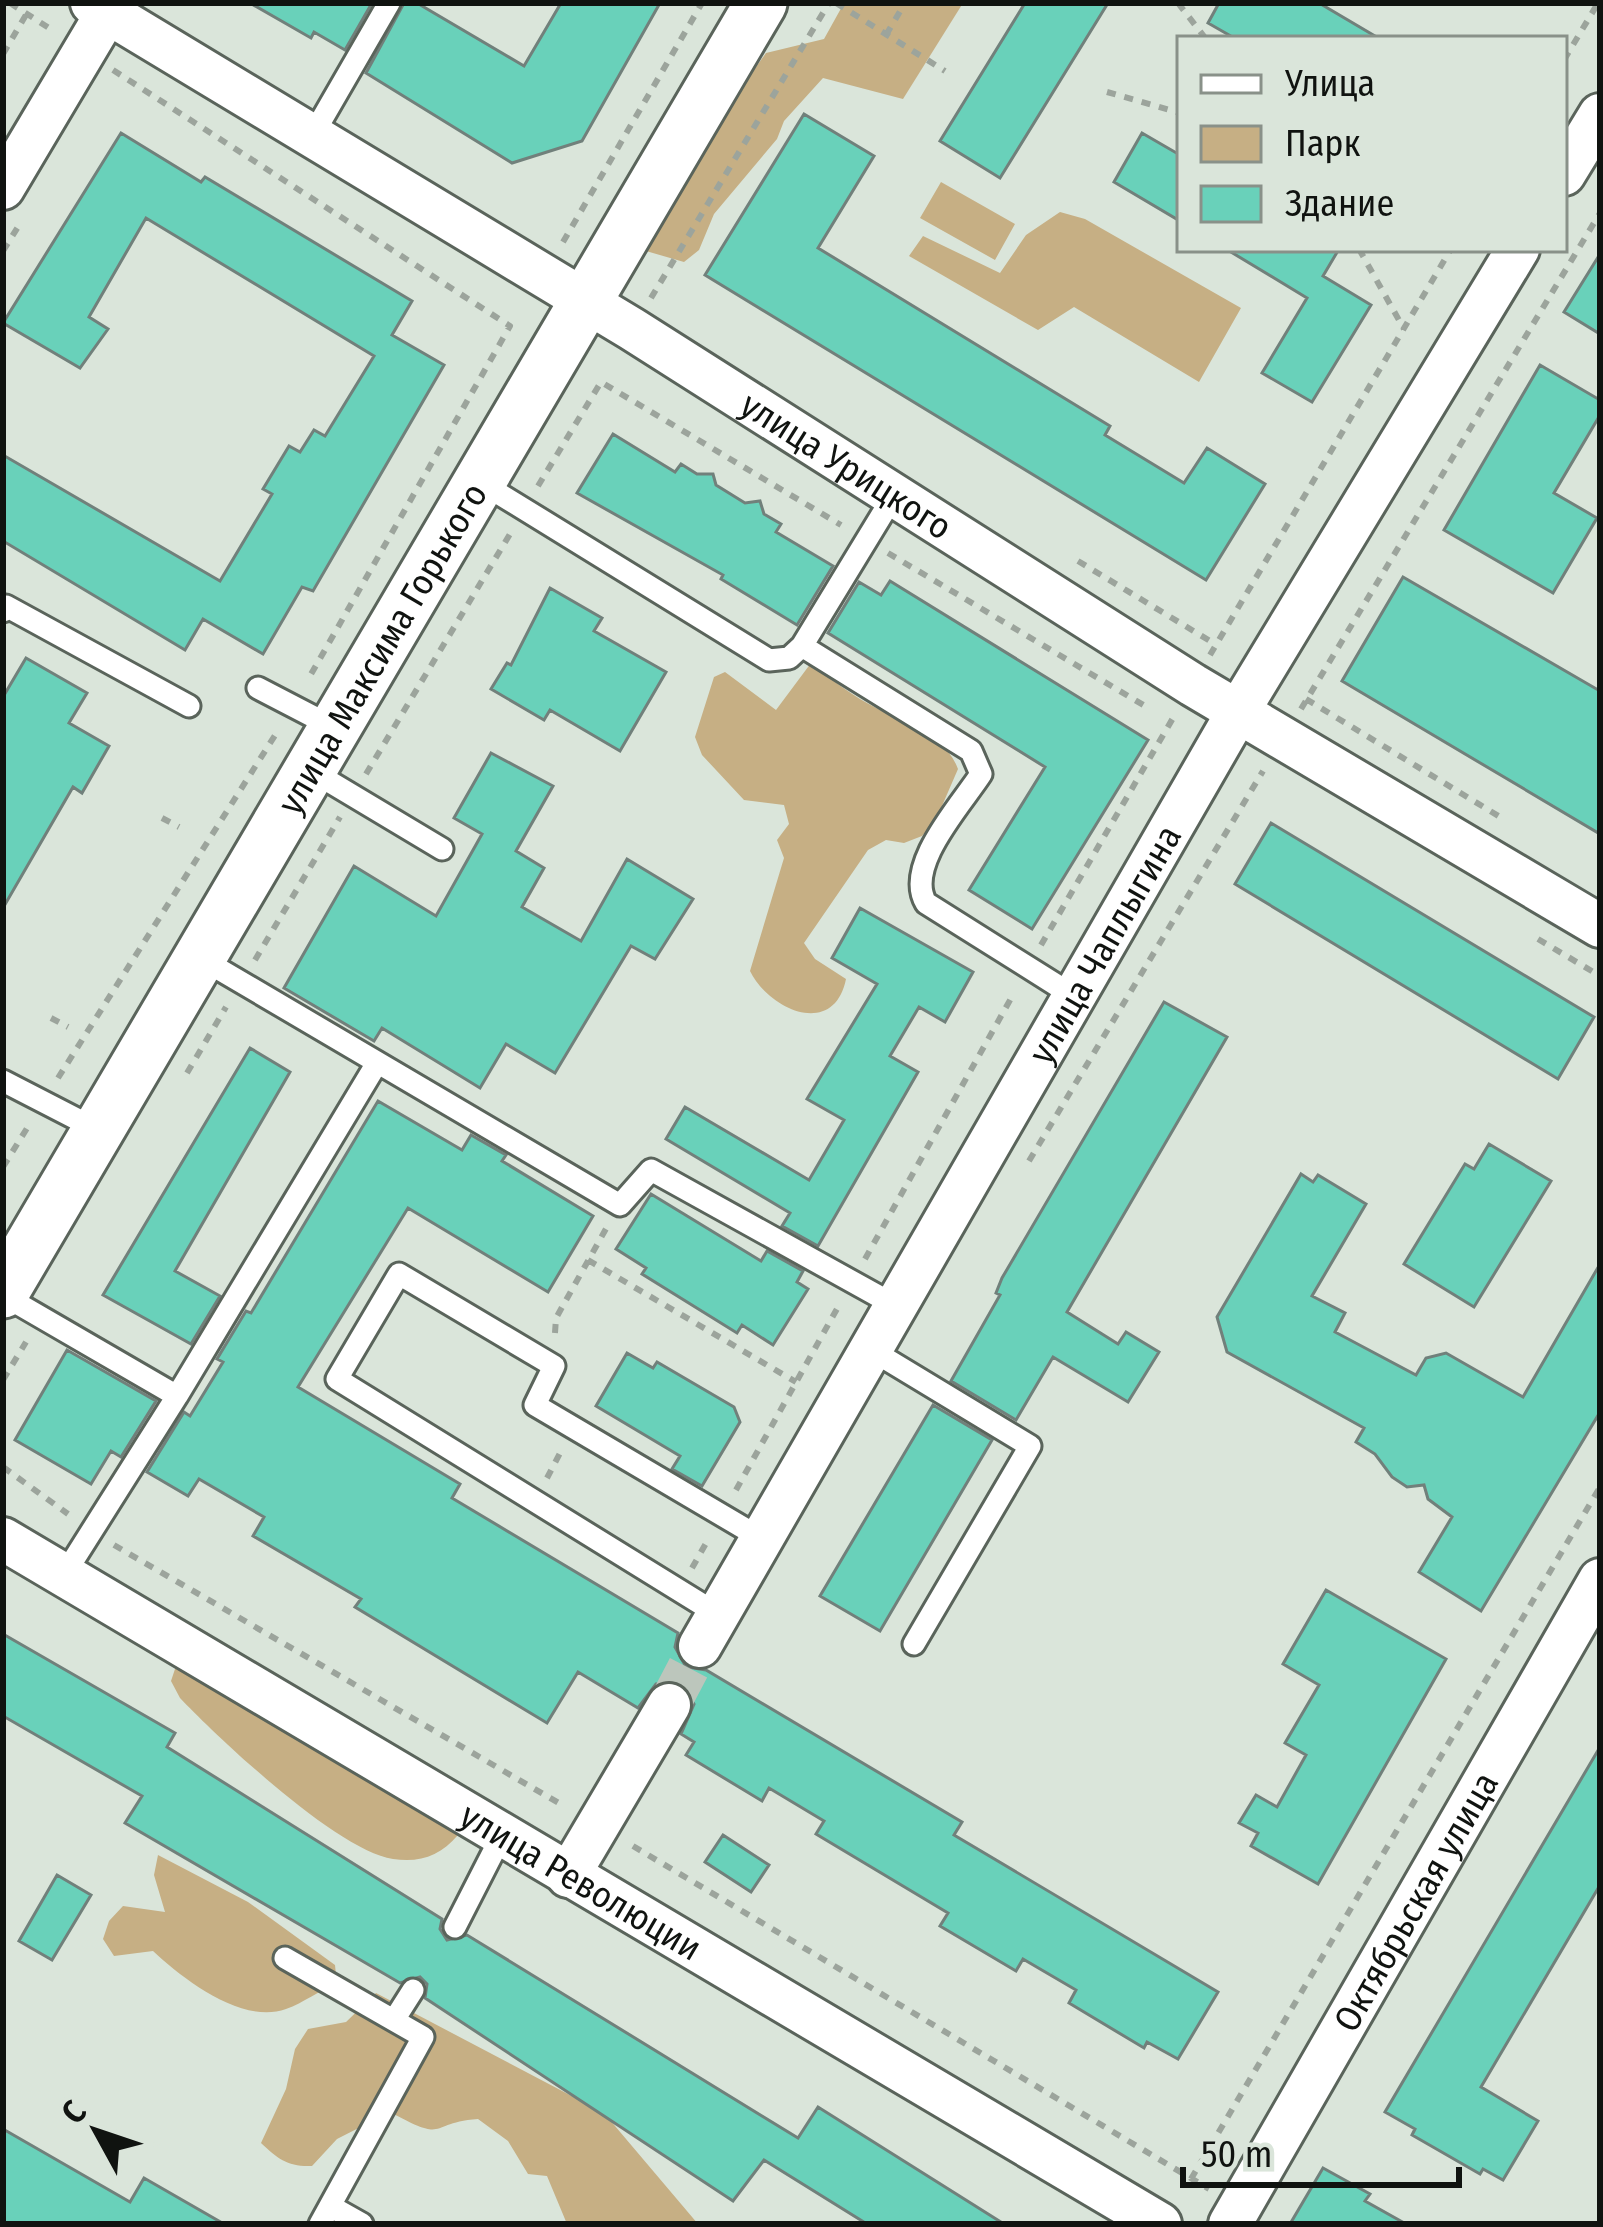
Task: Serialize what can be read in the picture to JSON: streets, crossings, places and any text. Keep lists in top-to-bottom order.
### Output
{
  "streets": {
    "street": [
      "улица Урицкого",
      "улица Максима Горького",
      "улица Чаплыгина",
      "улица Революции",
      "Октябрьская улица"
    ]
  },
  "crossings": [
    ["улица Урицкого", "улица Максима Горького"],
    ["улица Урицкого", "улица Чаплыгина"]
  ],
  "legend": ["Улица", "Парк", "Здание"],
  "scale_bar": "50 m",
  "north": "top left"
}
